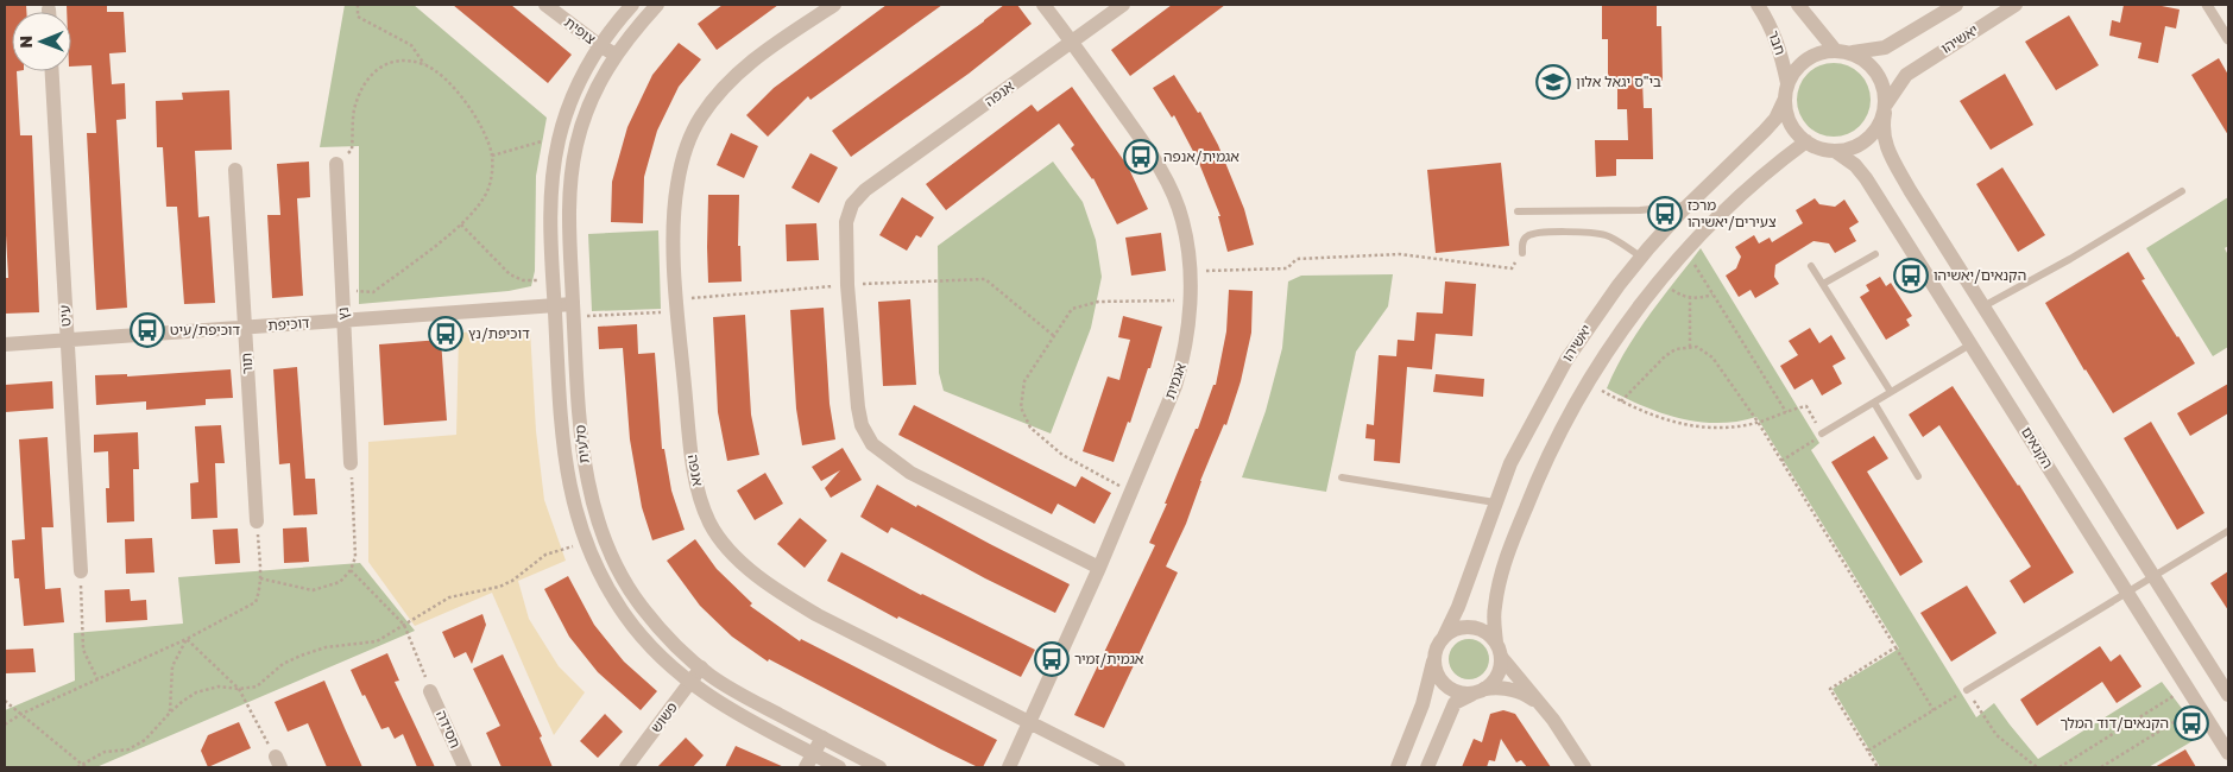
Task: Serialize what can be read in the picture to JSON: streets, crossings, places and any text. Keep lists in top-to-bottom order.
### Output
{
  "streets": {
    "street": [
      "צופית",
      "יאשיהו",
      "חבר",
      "אנפה",
      "נץ",
      "עיט",
      "דוכיפת",
      "תור",
      "אגמית",
      "סלעית",
      "הקנאים",
      "פשוש",
      "חסידה"
    ]
  },
  "crossings": [
    ["צופית", "סלעית"],
    ["יאשיהו", "חבר"],
    ["יאשיהו", "הקנאים"],
    ["חבר", "הקנאים"],
    ["אנפה", "אגמית"],
    ["נץ", "דוכיפת"],
    ["עיט", "דוכיפת"],
    ["דוכיפת", "תור"],
    ["דוכיפת", "סלעית"],
    ["סלעית", "פשוש"]
  ],
  "places": {
    "school or university": ["בי\"ס יגאל אלון"],
    "bus stop": [
      "אגמית/אנפה",
      "מרכז צעירים/יאשיהו",
      "הקנאים/יאשיהו",
      "דוכיפת/עיט",
      "דוכיפת/נץ",
      "אגמית/זמיר",
      "הקנאים/דוד המלך"
    ]
  },
  "north": "left"
}
